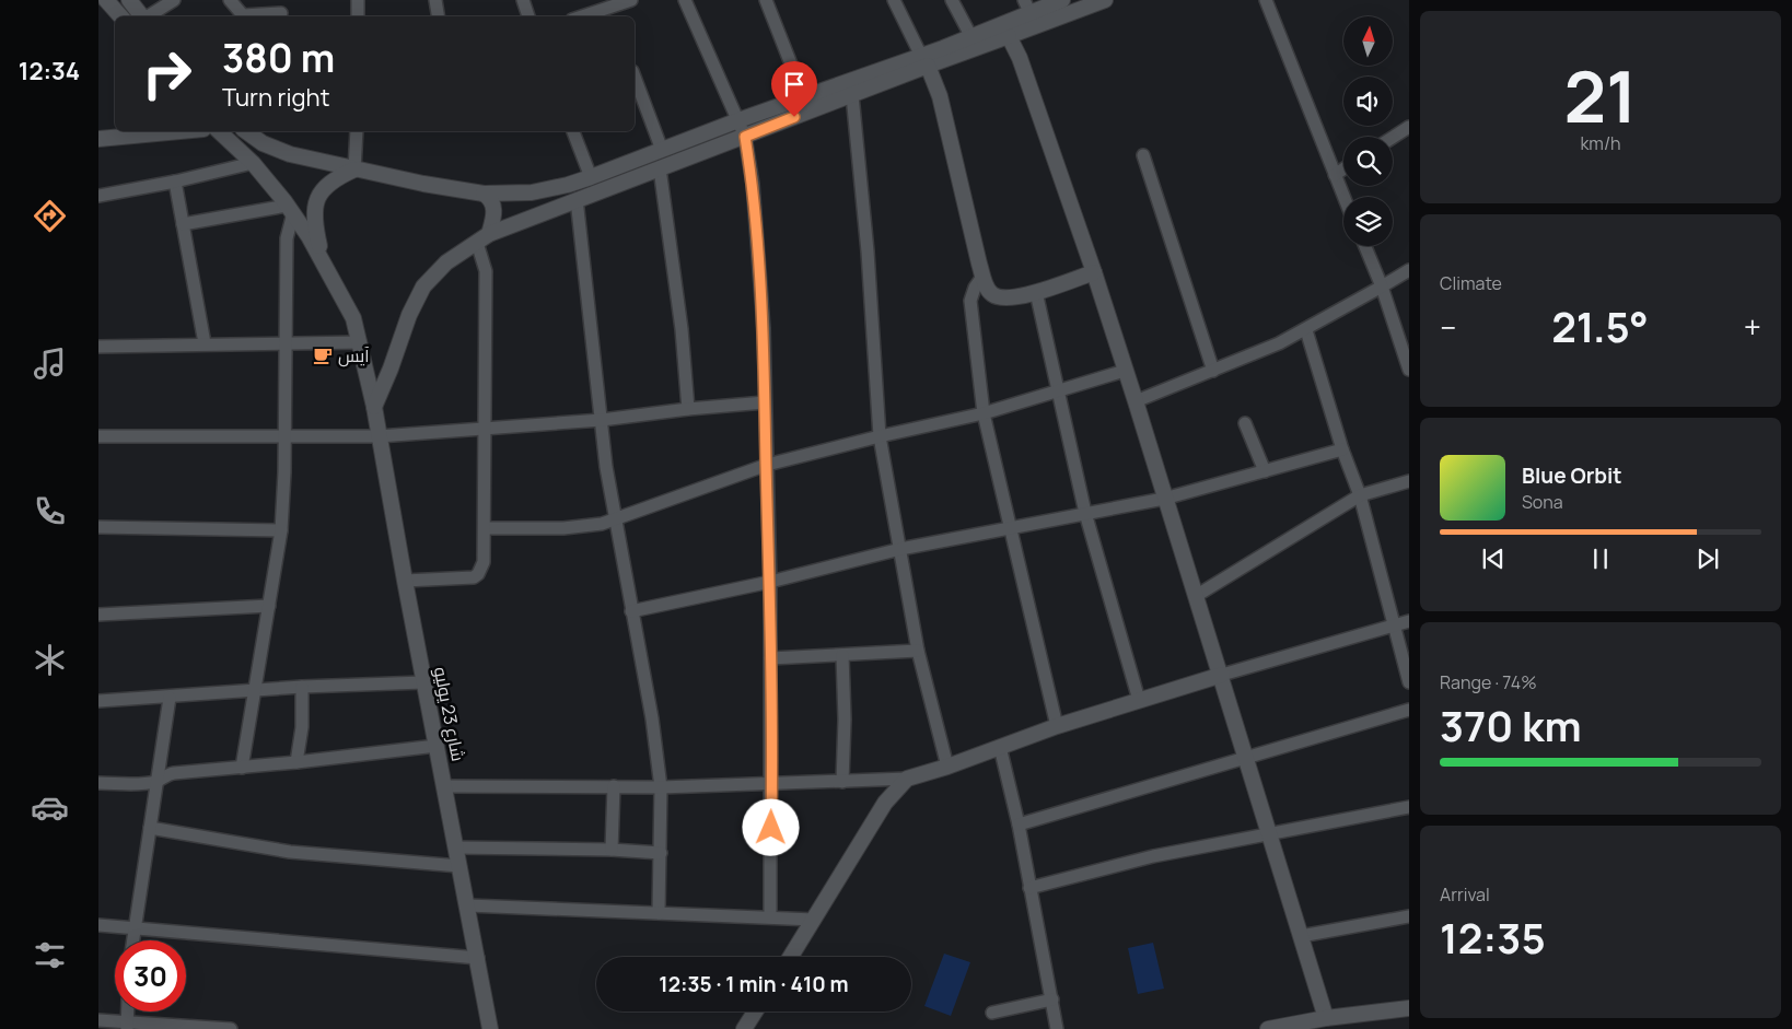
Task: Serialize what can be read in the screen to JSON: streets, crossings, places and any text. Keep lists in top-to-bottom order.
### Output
{
  "streets": {
    "street": ["شارع 23 يوليو"]
  },
  "places": {
    "cafe": ["آيس"]
  },
  "north": "top",
  "page": {
    "tabs": "12:34",
    "tile": [
      ["21", "km/h"],
      "Climate",
      ["Range · 74%", "370 km"],
      ["Arrival", "12:35"]
    ],
    "turn": ["380 m", "Turn right"],
    "heat": ["−", "21.5°", "+"],
    "song": ["Blue Orbit", "Sona"],
    "limit": "30",
    "trip": "12:35 · 1 min · 410 m"
  }
}
